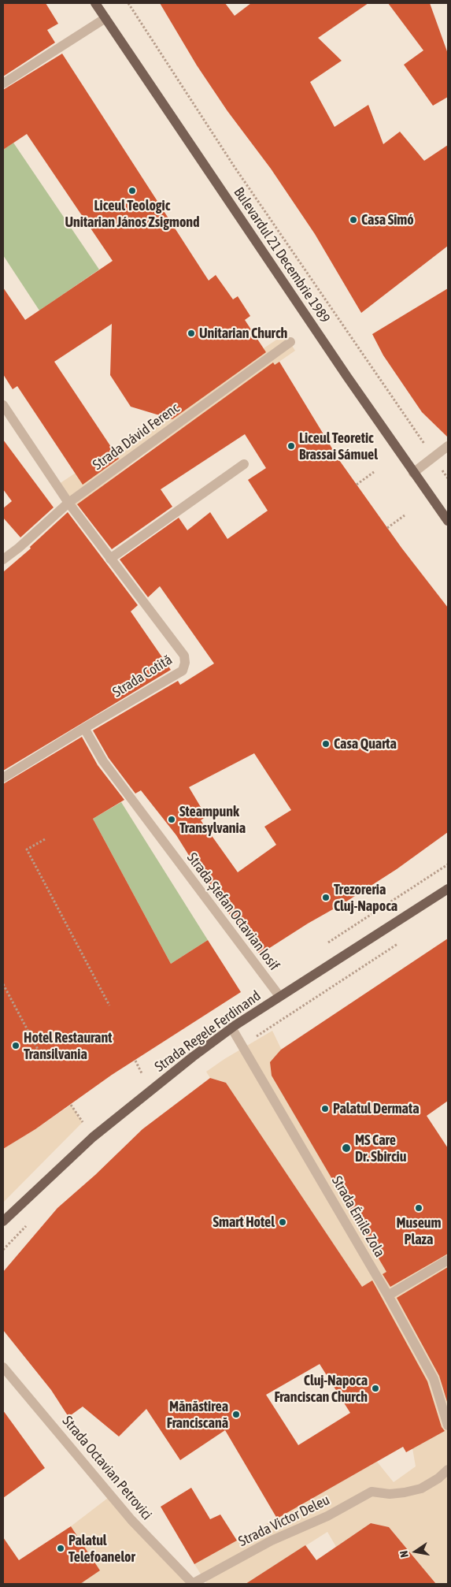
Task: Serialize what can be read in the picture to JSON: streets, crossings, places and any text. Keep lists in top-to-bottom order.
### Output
{
  "streets": {
    "main road": ["Bulevardul 21 Decembrie 1989", "Strada Regele Ferdinand"],
    "street": [
      "Strada Dávid Ferenc",
      "Strada Cotită",
      "Strada Ștefan Octavian Iosif",
      "Strada Émile Zola",
      "Strada Octavian Petrovici",
      "Strada Victor Deleu"
    ]
  },
  "crossings": [
    ["Strada Dávid Ferenc", "Strada Cotită"],
    ["Strada Cotită", "Strada Ștefan Octavian Iosif"],
    ["Strada Ștefan Octavian Iosif", "Strada Regele Ferdinand"],
    ["Strada Regele Ferdinand", "Strada Émile Zola"],
    ["Strada Octavian Petrovici", "Strada Victor Deleu"]
  ],
  "places": [
    "Liceul Teologic Unitarian János Zsigmond",
    "Casa Simó",
    "Unitarian Church",
    "Liceul Teoretic Brassai Sámuel",
    "Casa Quarta",
    "Steampunk Transylvania",
    "Trezoreria Cluj-Napoca",
    "Hotel Restaurant Transilvania",
    "Palatul Dermata",
    "MS Care Dr. Sbirciu",
    "Museum Plaza",
    "Smart Hotel",
    "Cluj-Napoca Franciscan Church",
    "Mănăstirea Franciscană",
    "Palatul Telefoanelor"
  ],
  "north": "left"
}
